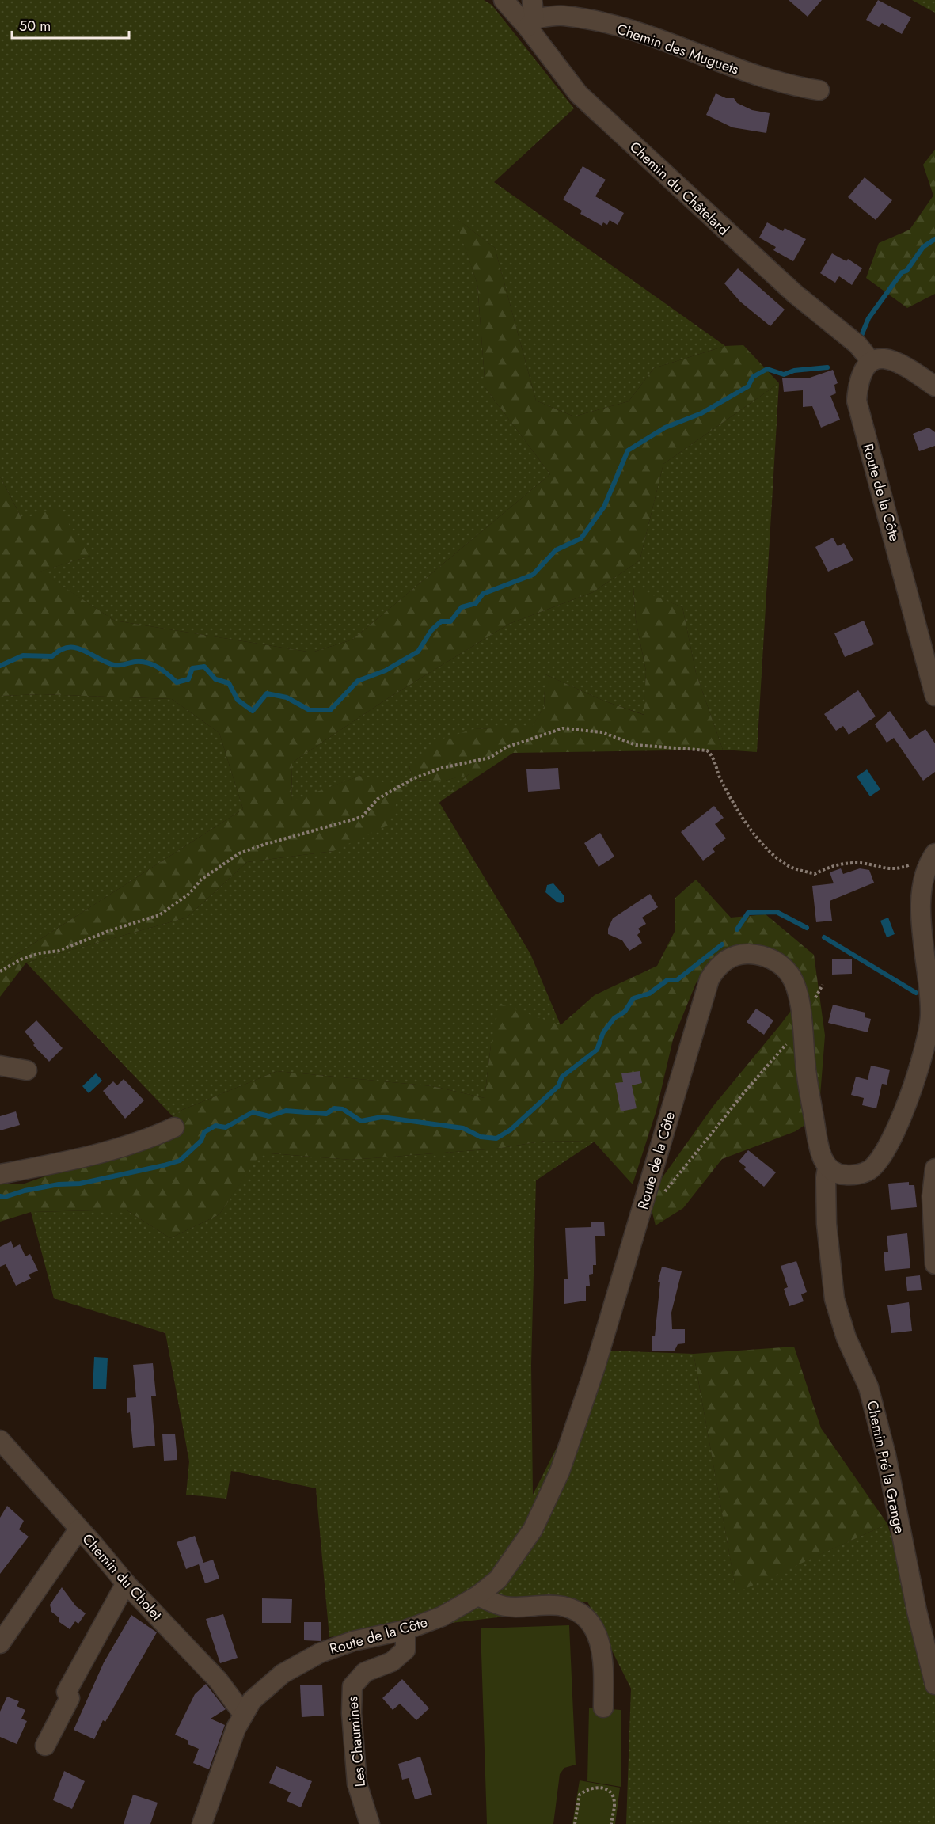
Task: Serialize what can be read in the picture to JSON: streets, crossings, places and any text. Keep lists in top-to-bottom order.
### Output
{
  "streets": {
    "street": [
      "Chemin des Muguets",
      "Chemin du Châtelard",
      "Route de la Côte",
      "Chemin Pré la Grange",
      "Chemin du Cholet",
      "Les Chaumines"
    ]
  },
  "crossings": [
    ["Chemin des Muguets", "Chemin du Châtelard"],
    ["Chemin du Châtelard", "Route de la Côte"],
    ["Route de la Côte", "Chemin Pré la Grange"],
    ["Route de la Côte", "Chemin du Cholet"],
    ["Route de la Côte", "Les Chaumines"]
  ],
  "scale_bar": "50 m"
}
